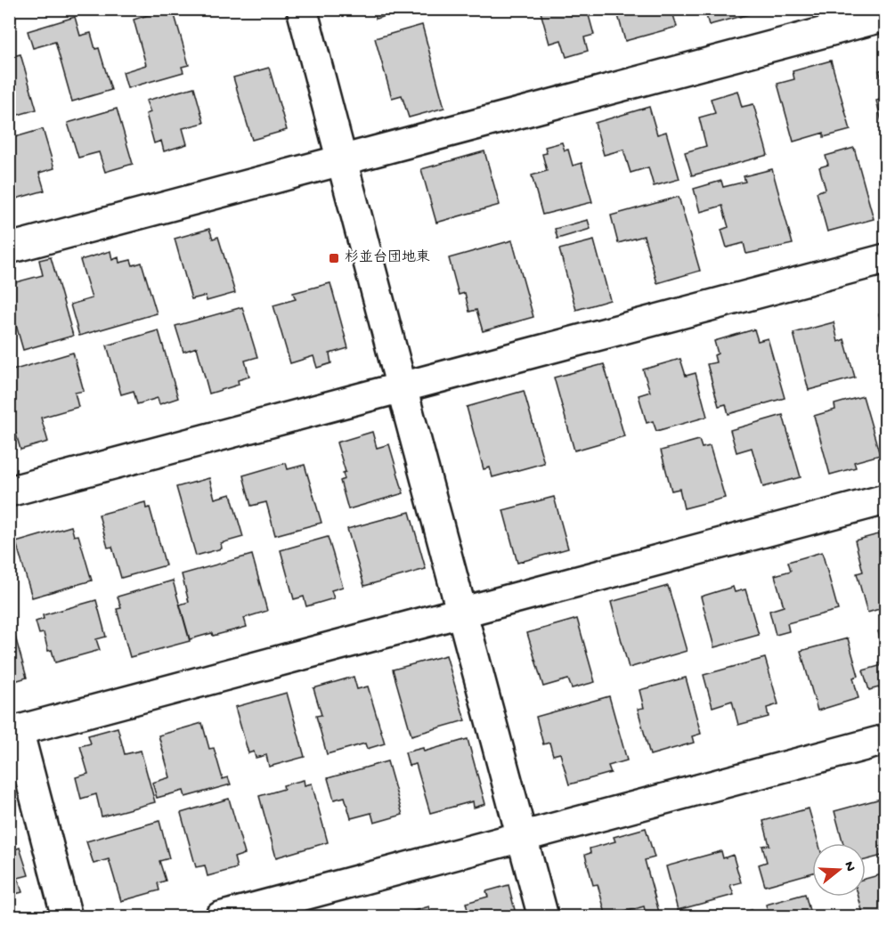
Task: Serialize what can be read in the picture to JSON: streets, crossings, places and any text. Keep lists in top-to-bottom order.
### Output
{
  "places": {
    "transit": ["杉並台団地東"]
  },
  "north": "right"
}
